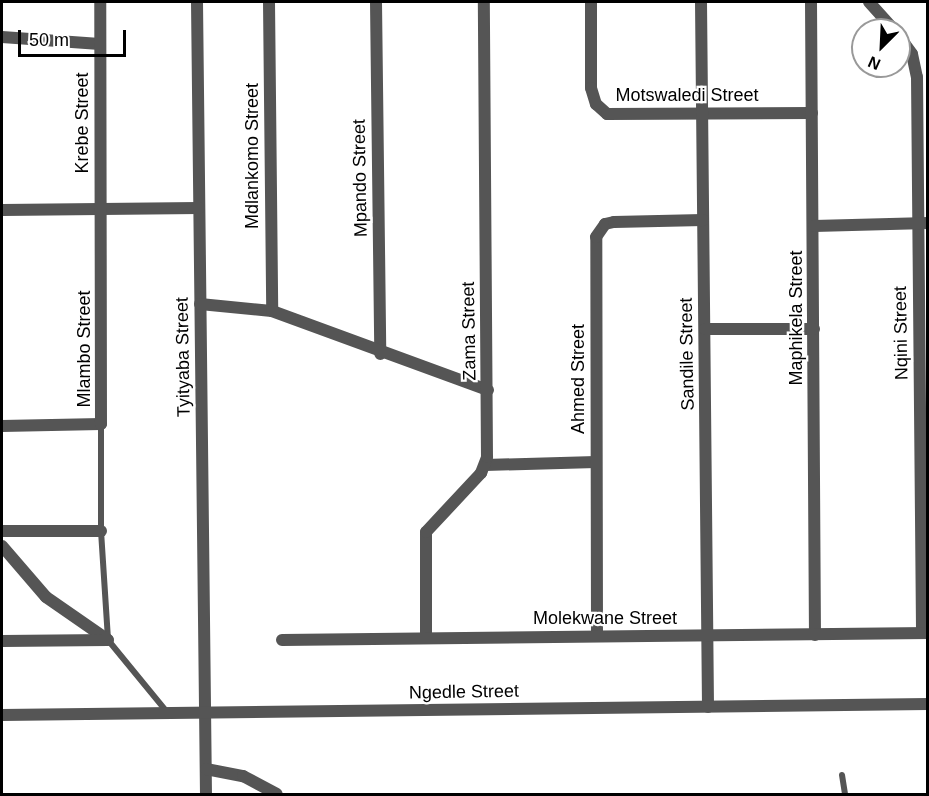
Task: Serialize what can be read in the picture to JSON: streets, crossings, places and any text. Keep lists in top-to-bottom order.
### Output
{
  "streets": {
    "street": [
      "Motswaledi Street",
      "Krebe Street",
      "Mdlankomo Street",
      "Mpando Street",
      "Maphikela Street",
      "Zama Street",
      "Nqini Street",
      "Mlambo Street",
      "Sandile Street",
      "Tyityaba Street",
      "Ahmed Street",
      "Molekwane Street",
      "Ngedle Street"
    ]
  },
  "crossings": [
    ["Motswaledi Street", "Maphikela Street"],
    ["Motswaledi Street", "Sandile Street"],
    ["Krebe Street", "Mlambo Street"],
    ["Maphikela Street", "Molekwane Street"],
    ["Nqini Street", "Molekwane Street"],
    ["Sandile Street", "Ahmed Street"],
    ["Sandile Street", "Molekwane Street"],
    ["Sandile Street", "Ngedle Street"],
    ["Tyityaba Street", "Ngedle Street"],
    ["Ahmed Street", "Molekwane Street"]
  ],
  "scale_bar": "50 m",
  "north": "bottom left"
}
